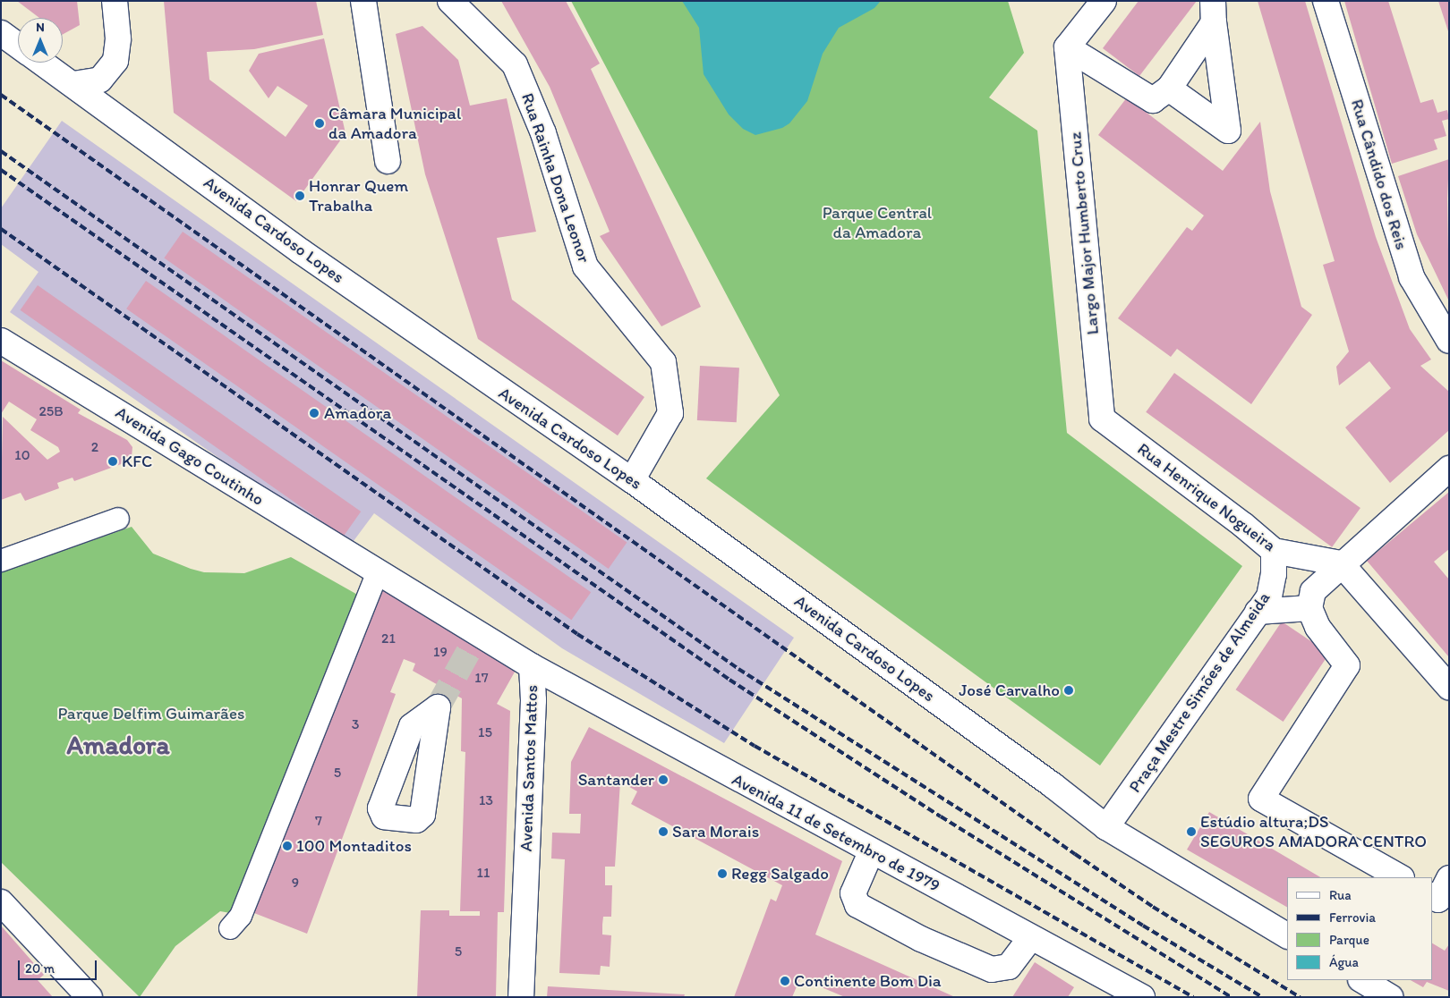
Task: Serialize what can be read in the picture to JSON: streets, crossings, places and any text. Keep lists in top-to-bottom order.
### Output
{
  "streets": {
    "street": [
      "Rua Cândido dos Reis",
      "Rua Rainha Dona Leonor",
      "Avenida Cardoso Lopes",
      "Largo Major Humberto Cruz",
      "Avenida Gago Coutinho",
      "Rua Henrique Nogueira",
      "Praça Mestre Simões de Almeida",
      "Avenida Santos Mattos",
      "Avenida 11 de Setembro de 1979"
    ]
  },
  "crossings": [
    ["Rua Rainha Dona Leonor", "Avenida Cardoso Lopes"],
    ["Avenida Cardoso Lopes", "Praça Mestre Simões de Almeida"],
    ["Largo Major Humberto Cruz", "Rua Henrique Nogueira"],
    ["Avenida Gago Coutinho", "Avenida Santos Mattos"],
    ["Rua Henrique Nogueira", "Praça Mestre Simões de Almeida"],
    ["Avenida Santos Mattos", "Avenida 11 de Setembro de 1979"]
  ],
  "districts": ["Amadora"],
  "parks": ["Parque Central da Amadora", "Parque Delfim Guimarães"],
  "places": [
    "Câmara Municipal da Amadora",
    "Honrar Quem Trabalha",
    "Amadora",
    "KFC",
    "José Carvalho",
    "Santander",
    "Sara Morais",
    "Estúdio altura;DS SEGUROS AMADORA CENTRO",
    "100 Montaditos",
    "Regg Salgado",
    "Continente Bom Dia"
  ],
  "house_numbers": [
    "25B",
    "2",
    "10",
    "21",
    "19",
    "17",
    "3",
    "15",
    "5",
    "13",
    "7",
    "11",
    "9",
    "5"
  ],
  "legend": [
    "Rua",
    "Ferrovia",
    "Parque",
    "Água"
  ],
  "scale_bar": "20 m",
  "north": "top"
}
